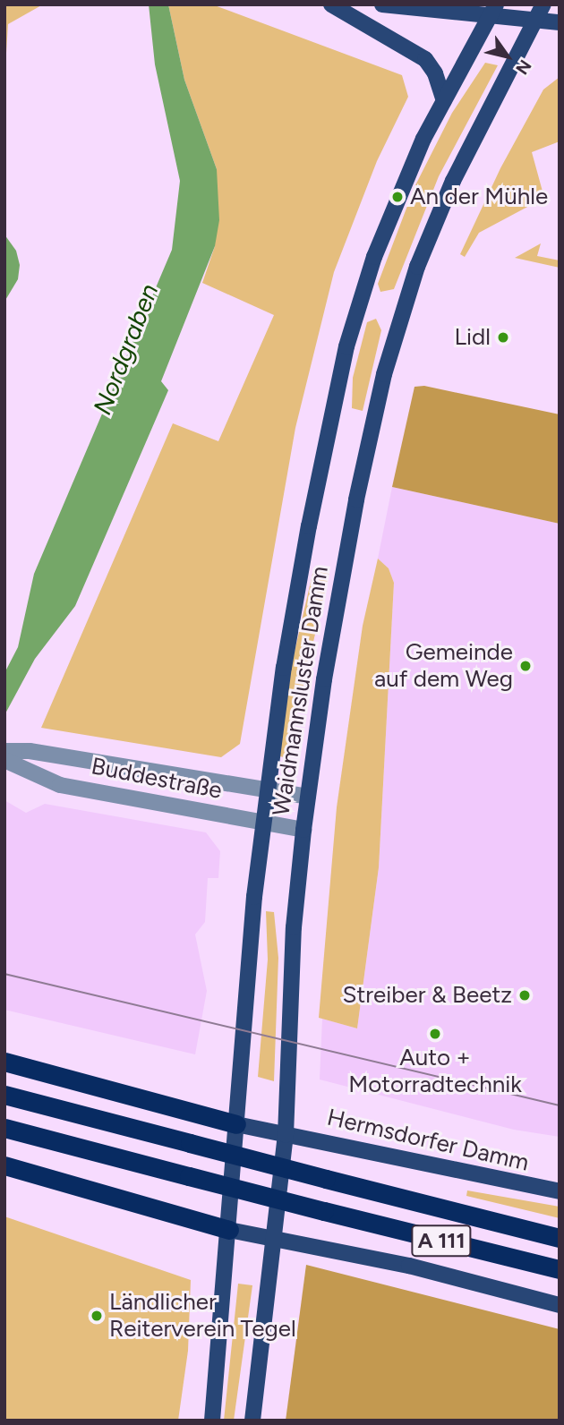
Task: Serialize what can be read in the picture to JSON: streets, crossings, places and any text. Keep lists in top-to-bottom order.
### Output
{
  "streets": {
    "highway": ["A 111"],
    "main road": ["Waidmannsluster Damm", "Hermsdorfer Damm"],
    "street": ["Buddestraße"]
  },
  "crossings": [
    ["Waidmannsluster Damm", "Buddestraße"],
    ["Waidmannsluster Damm", "Hermsdorfer Damm"]
  ],
  "water": ["Nordgraben"],
  "places": [
    "An der Mühle",
    "Lidl",
    "Gemeinde auf dem Weg",
    "Streiber & Beetz",
    "Auto + Motorradtechnik",
    "Ländlicher Reiterverein Tegel"
  ],
  "north": "bottom right"
}
